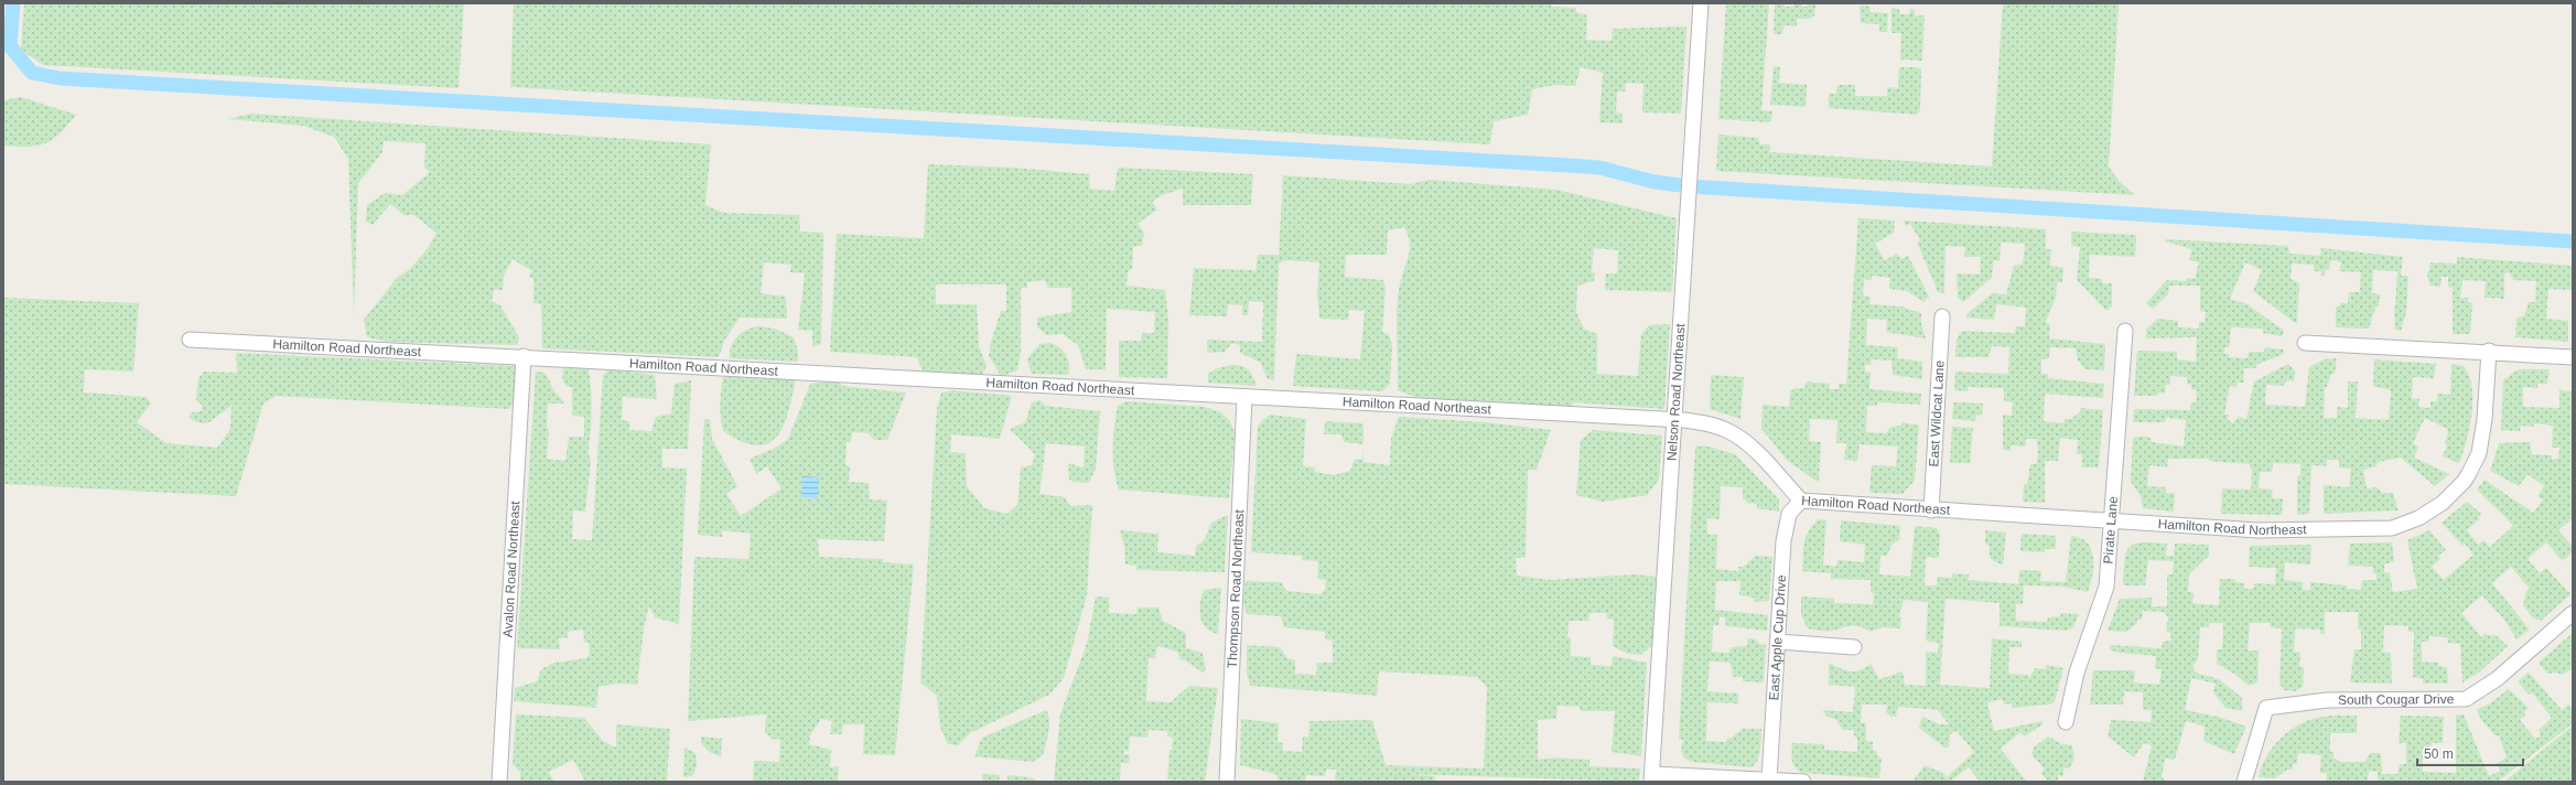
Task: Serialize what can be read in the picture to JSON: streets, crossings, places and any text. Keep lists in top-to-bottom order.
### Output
{
  "streets": {
    "street": [
      "Hamilton Road Northeast",
      "Nelson Road Northeast",
      "East Wildcat Lane",
      "Pirate Lane",
      "Avalon Road Northeast",
      "Thompson Road Northeast",
      "East Apple Cup Drive",
      "South Cougar Drive"
    ]
  },
  "crossings": [
    ["Hamilton Road Northeast", "Nelson Road Northeast"],
    ["Hamilton Road Northeast", "East Wildcat Lane"],
    ["Hamilton Road Northeast", "Pirate Lane"],
    ["Hamilton Road Northeast", "Avalon Road Northeast"],
    ["Hamilton Road Northeast", "Thompson Road Northeast"],
    ["Hamilton Road Northeast", "East Apple Cup Drive"]
  ],
  "scale_bar": "50 m"
}
